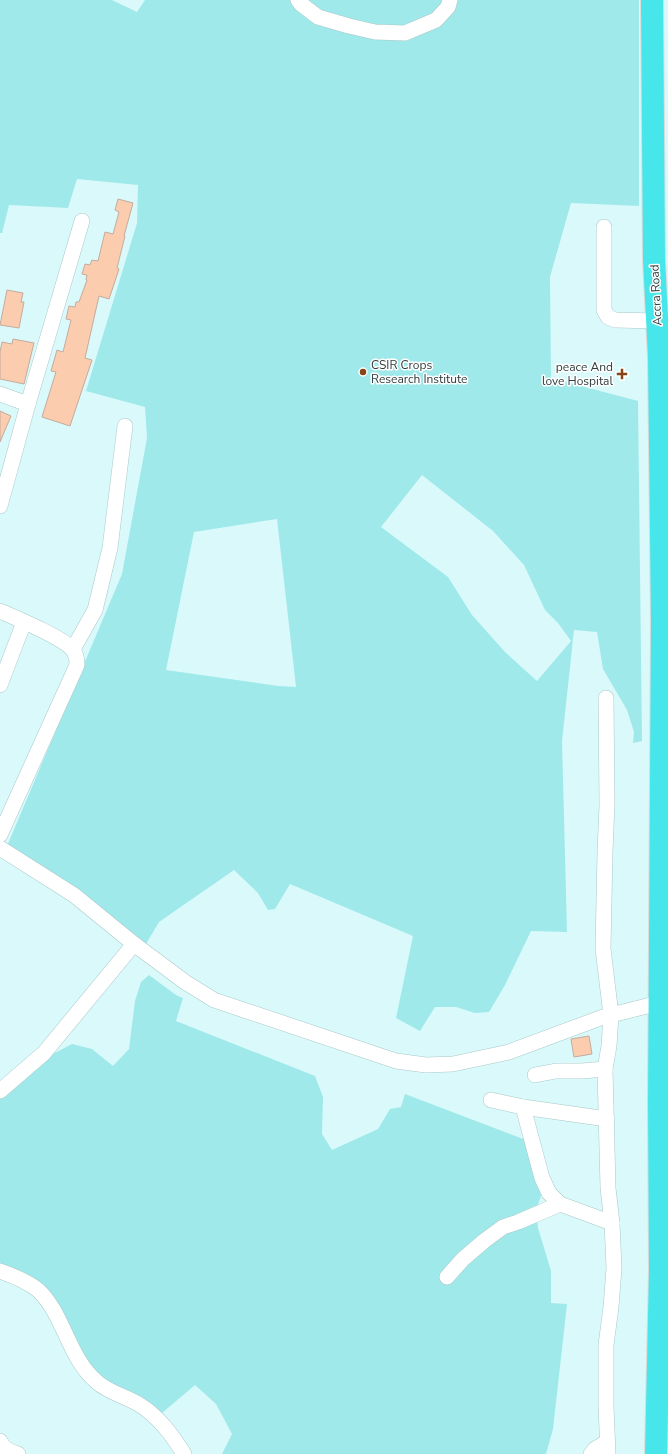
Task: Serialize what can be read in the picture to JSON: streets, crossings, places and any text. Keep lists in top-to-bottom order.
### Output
{
  "streets": {
    "highway": ["Accra Road"]
  },
  "places": {
    "other": ["CSIR Crops Research Institute"],
    "health": ["peace And love Hospital"]
  }
}
